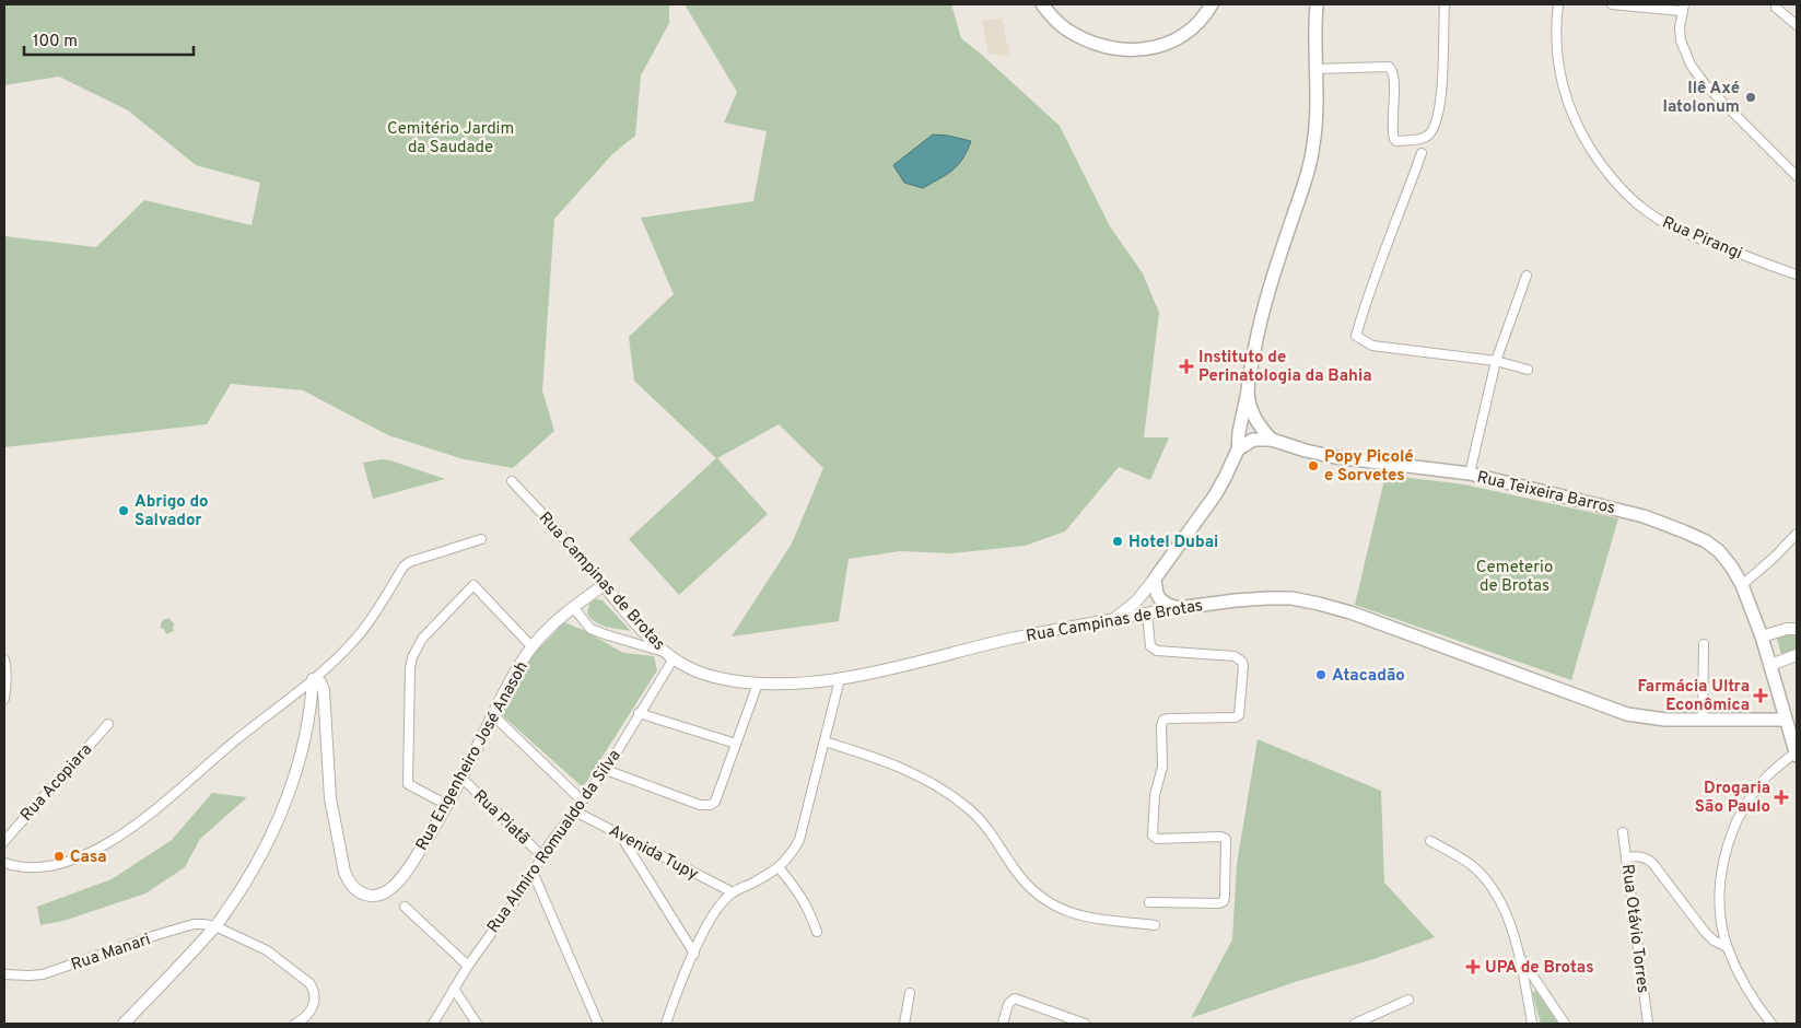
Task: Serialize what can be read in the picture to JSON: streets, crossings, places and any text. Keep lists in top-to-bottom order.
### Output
{
  "streets": {
    "main road": ["Rua Teixeira Barros", "Rua Campinas de Brotas"],
    "street": [
      "Rua Pirangi",
      "Rua Engenheiro José Anasoh",
      "Rua Acopiara",
      "Rua Piatã",
      "Rua Almiro Romualdo da Silva",
      "Avenida Tupy",
      "Rua Otávio Torres",
      "Rua Manari"
    ]
  },
  "crossings": [
    ["Rua Teixeira Barros", "Rua Campinas de Brotas"],
    ["Rua Campinas de Brotas", "Rua Engenheiro José Anasoh"],
    ["Rua Campinas de Brotas", "Rua Almiro Romualdo da Silva"],
    ["Rua Engenheiro José Anasoh", "Rua Piatã"],
    ["Rua Piatã", "Rua Almiro Romualdo da Silva"],
    ["Rua Almiro Romualdo da Silva", "Avenida Tupy"]
  ],
  "parks": ["Cemitério Jardim da Saudade", "Cemeterio de Brotas"],
  "places": {
    "other": [
      "Ilê Axé Iatolonum",
      "Popy Picolé e Sorvetes",
      "Abrigo do Salvador",
      "Hotel Dubai",
      "Atacadão",
      "Casa"
    ],
    "health": [
      "Instituto de Perinatologia da Bahia",
      "Farmácia Ultra Econômica",
      "Drogaria São Paulo",
      "UPA de Brotas"
    ]
  },
  "scale_bar": "100 m"
}
